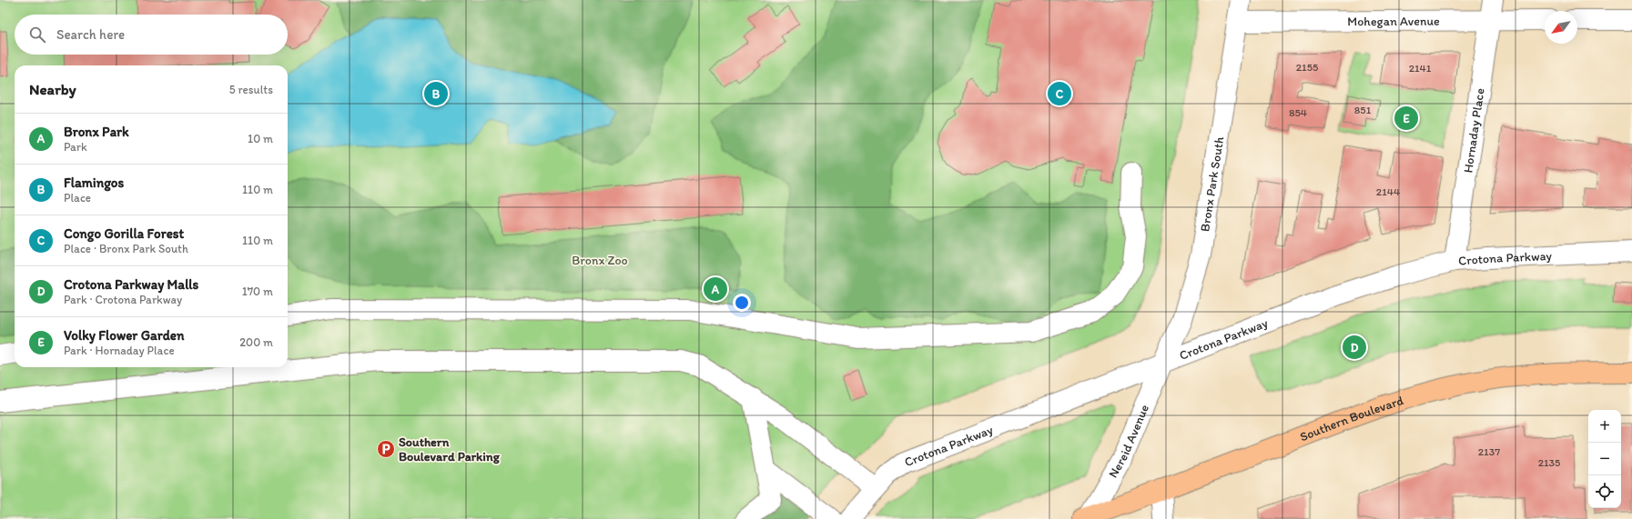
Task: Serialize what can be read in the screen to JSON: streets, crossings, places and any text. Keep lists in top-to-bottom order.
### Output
{
  "streets": {
    "main road": ["Southern Boulevard"],
    "street": [
      "Mohegan Avenue",
      "Hornaday Place",
      "Bronx Park South",
      "Crotona Parkway",
      "Nereid Avenue"
    ]
  },
  "crossings": [
    ["Mohegan Avenue", "Hornaday Place"],
    ["Mohegan Avenue", "Bronx Park South"],
    ["Hornaday Place", "Crotona Parkway"],
    ["Bronx Park South", "Crotona Parkway"],
    ["Bronx Park South", "Nereid Avenue"],
    ["Crotona Parkway", "Nereid Avenue"],
    ["Southern Boulevard", "Nereid Avenue"]
  ],
  "parks": ["Bronx Zoo"],
  "places": {
    "parking": ["Southern Boulevard Parking"]
  },
  "house_numbers": [
    "2155",
    "2141",
    "851",
    "854",
    "2144",
    "2137",
    "2135"
  ],
  "north": "bottom left",
  "page": {
    "search": "Search here",
    "heading": ["Nearby", "5 results"],
    "pins": [
      "B",
      "C",
      "E",
      "A",
      "D"
    ],
    "list": [
      {
        "mark": "A",
        "name": "Bronx Park",
        "note": "Park",
        "value": "10 m"
      },
      {
        "mark": "B",
        "name": "Flamingos",
        "note": "Place",
        "value": "110 m"
      },
      {
        "mark": "C",
        "name": "Congo Gorilla Forest",
        "note": "Place · Bronx Park South",
        "value": "110 m"
      },
      {
        "mark": "D",
        "name": "Crotona Parkway Malls",
        "note": "Park · Crotona Parkway",
        "value": "170 m"
      },
      {
        "mark": "E",
        "name": "Volky Flower Garden",
        "note": "Park · Hornaday Place",
        "value": "200 m"
      }
    ],
    "map_buttons": ["+", "−"]
  }
}
